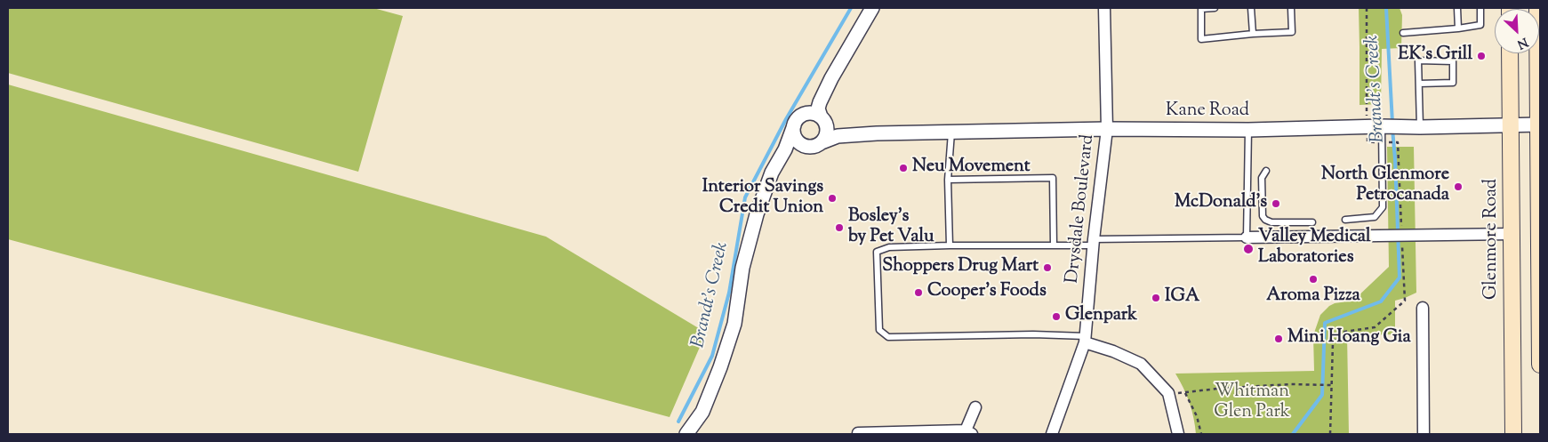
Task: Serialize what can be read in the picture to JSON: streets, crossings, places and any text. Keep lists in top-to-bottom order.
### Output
{
  "streets": {
    "main road": ["Glenmore Road"],
    "street": ["Kane Road", "Drysdale Boulevard"]
  },
  "crossings": [
    ["Kane Road", "Drysdale Boulevard"],
    ["Kane Road", "Glenmore Road"]
  ],
  "water": ["Brandt's Creek"],
  "parks": ["Whitman Glen Park"],
  "places": [
    "EK's Grill",
    "Neu Movement",
    "North Glenmore Petrocanada",
    "Interior Savings Credit Union",
    "McDonald's",
    "Bosley's by Pet Valu",
    "Valley Medical Laboratories",
    "Shoppers Drug Mart",
    "Aroma Pizza",
    "Cooper's Foods",
    "IGA",
    "Glenpark",
    "Mini Hoang Gia"
  ],
  "north": "bottom right"
}
